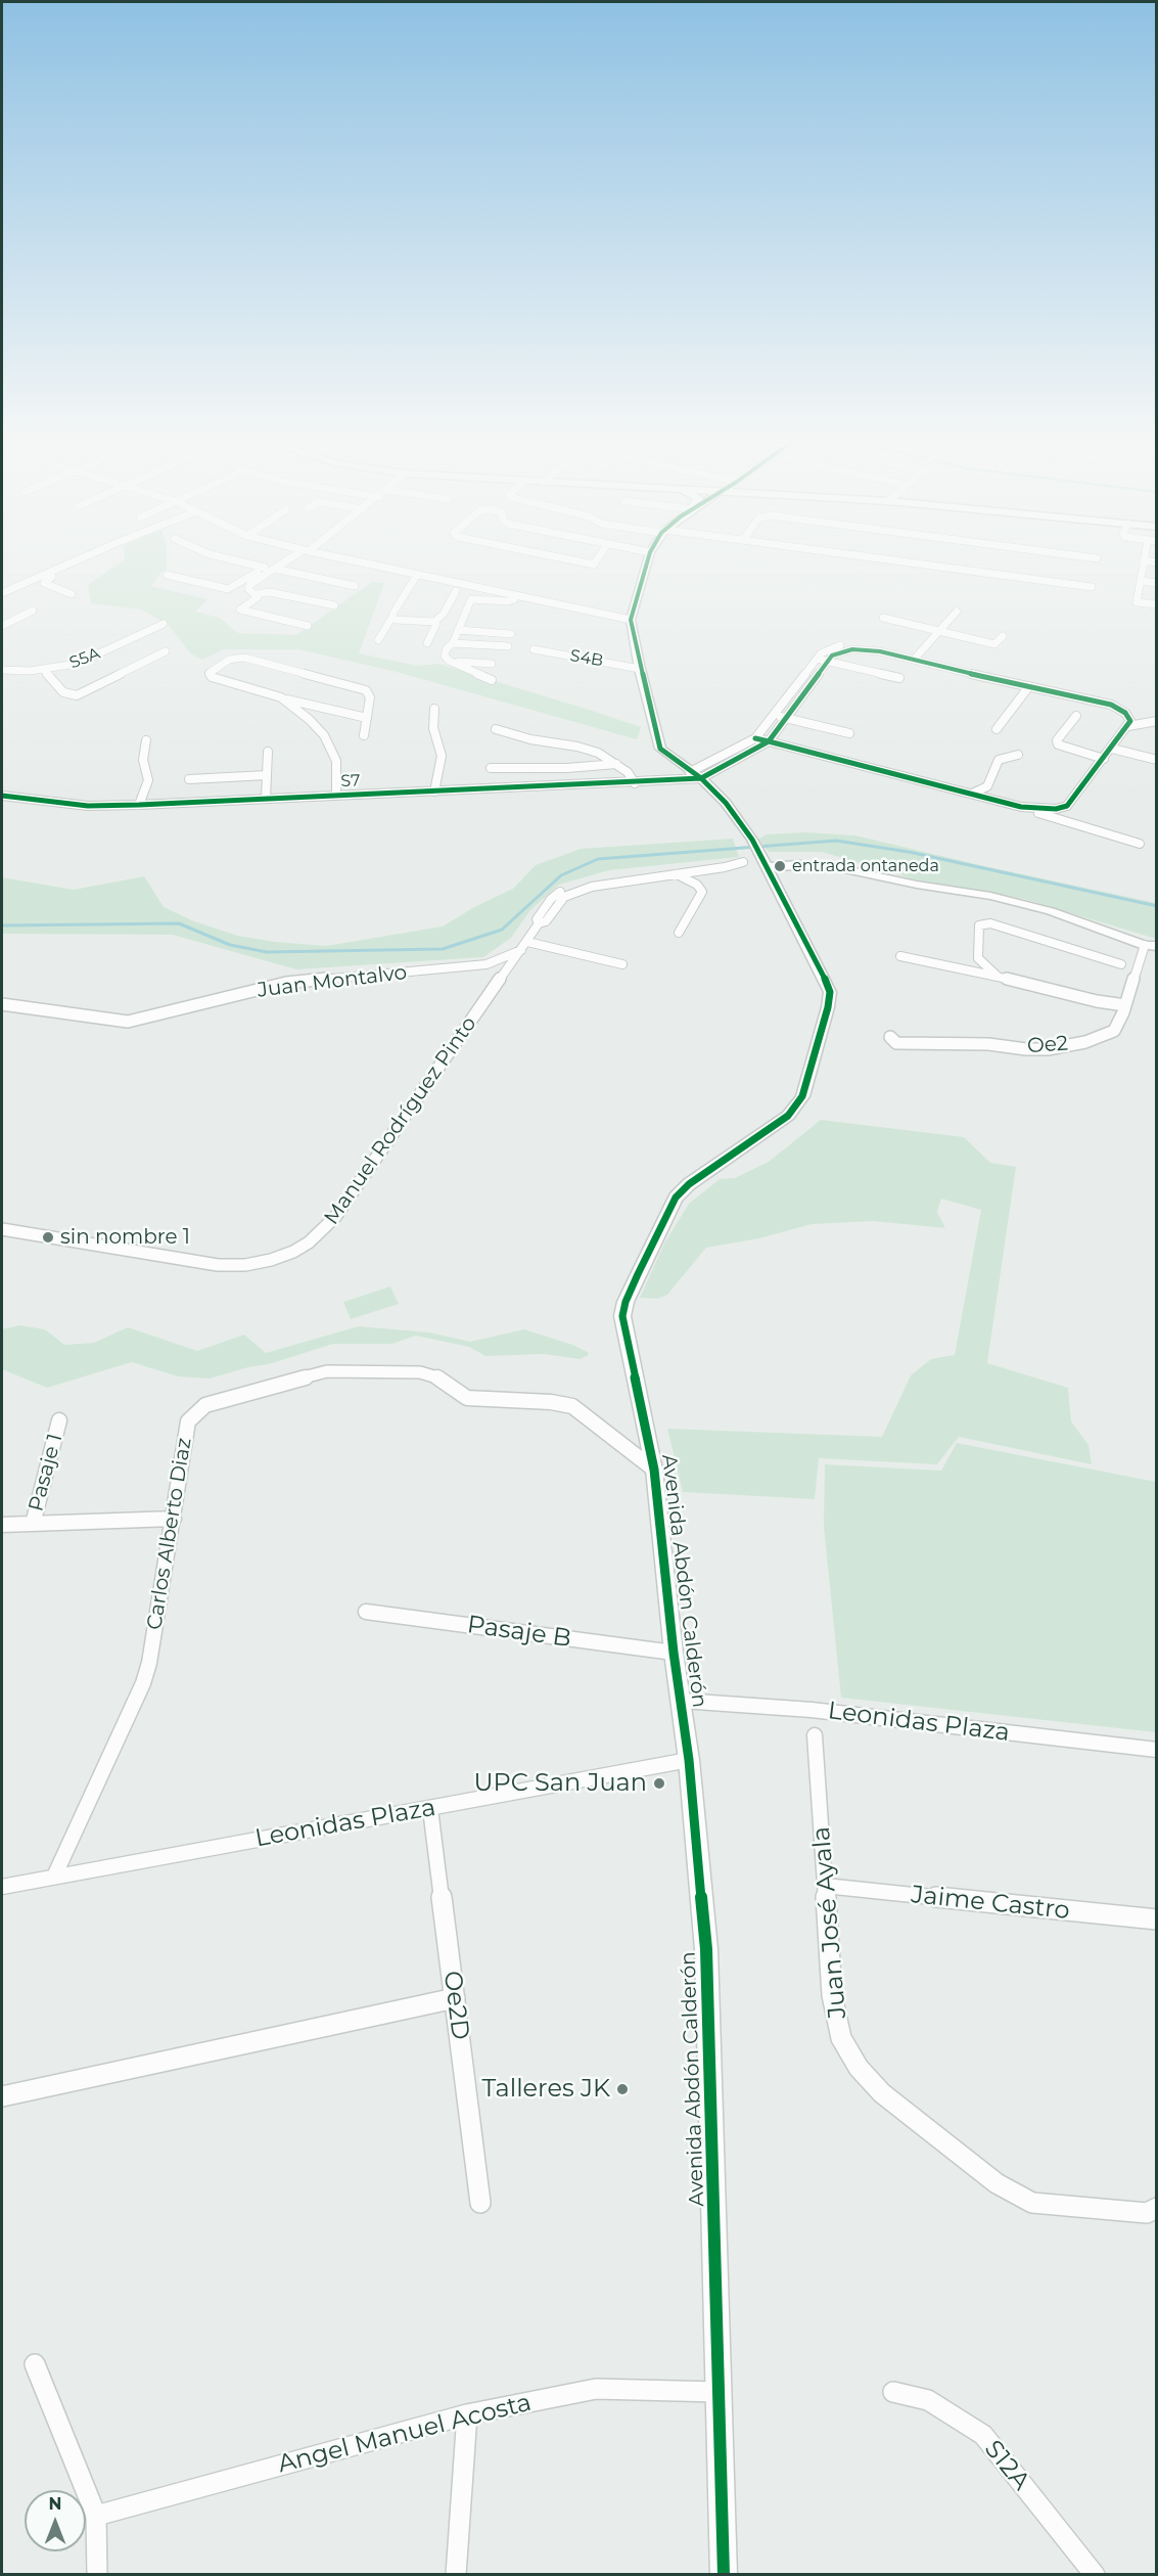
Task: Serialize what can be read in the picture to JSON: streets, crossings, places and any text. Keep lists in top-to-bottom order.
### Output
{
  "streets": {
    "street": [
      "S5A",
      "S4B",
      "S7",
      "Juan Montalvo",
      "Oe2",
      "Manuel Rodríguez Pinto",
      "Pasaje 1",
      "Carlos Alberto Diaz",
      "Avenida Abdón Calderón",
      "Pasaje B",
      "Leonidas Plaza",
      "Jaime Castro",
      "Juan José Ayala",
      "Oe2D",
      "Angel Manuel Acosta",
      "S12A"
    ]
  },
  "crossings": [
    ["S4B", "Avenida Abdón Calderón"],
    ["S7", "Avenida Abdón Calderón"],
    ["Juan Montalvo", "Manuel Rodríguez Pinto"],
    ["Carlos Alberto Diaz", "Avenida Abdón Calderón"],
    ["Carlos Alberto Diaz", "Leonidas Plaza"],
    ["Avenida Abdón Calderón", "Pasaje B"],
    ["Avenida Abdón Calderón", "Leonidas Plaza"],
    ["Avenida Abdón Calderón", "Angel Manuel Acosta"],
    ["Leonidas Plaza", "Oe2D"],
    ["Jaime Castro", "Juan José Ayala"]
  ],
  "places": [
    "entrada ontaneda",
    "sin nombre 1",
    "UPC San Juan",
    "Talleres JK"
  ],
  "north": "top"
}
